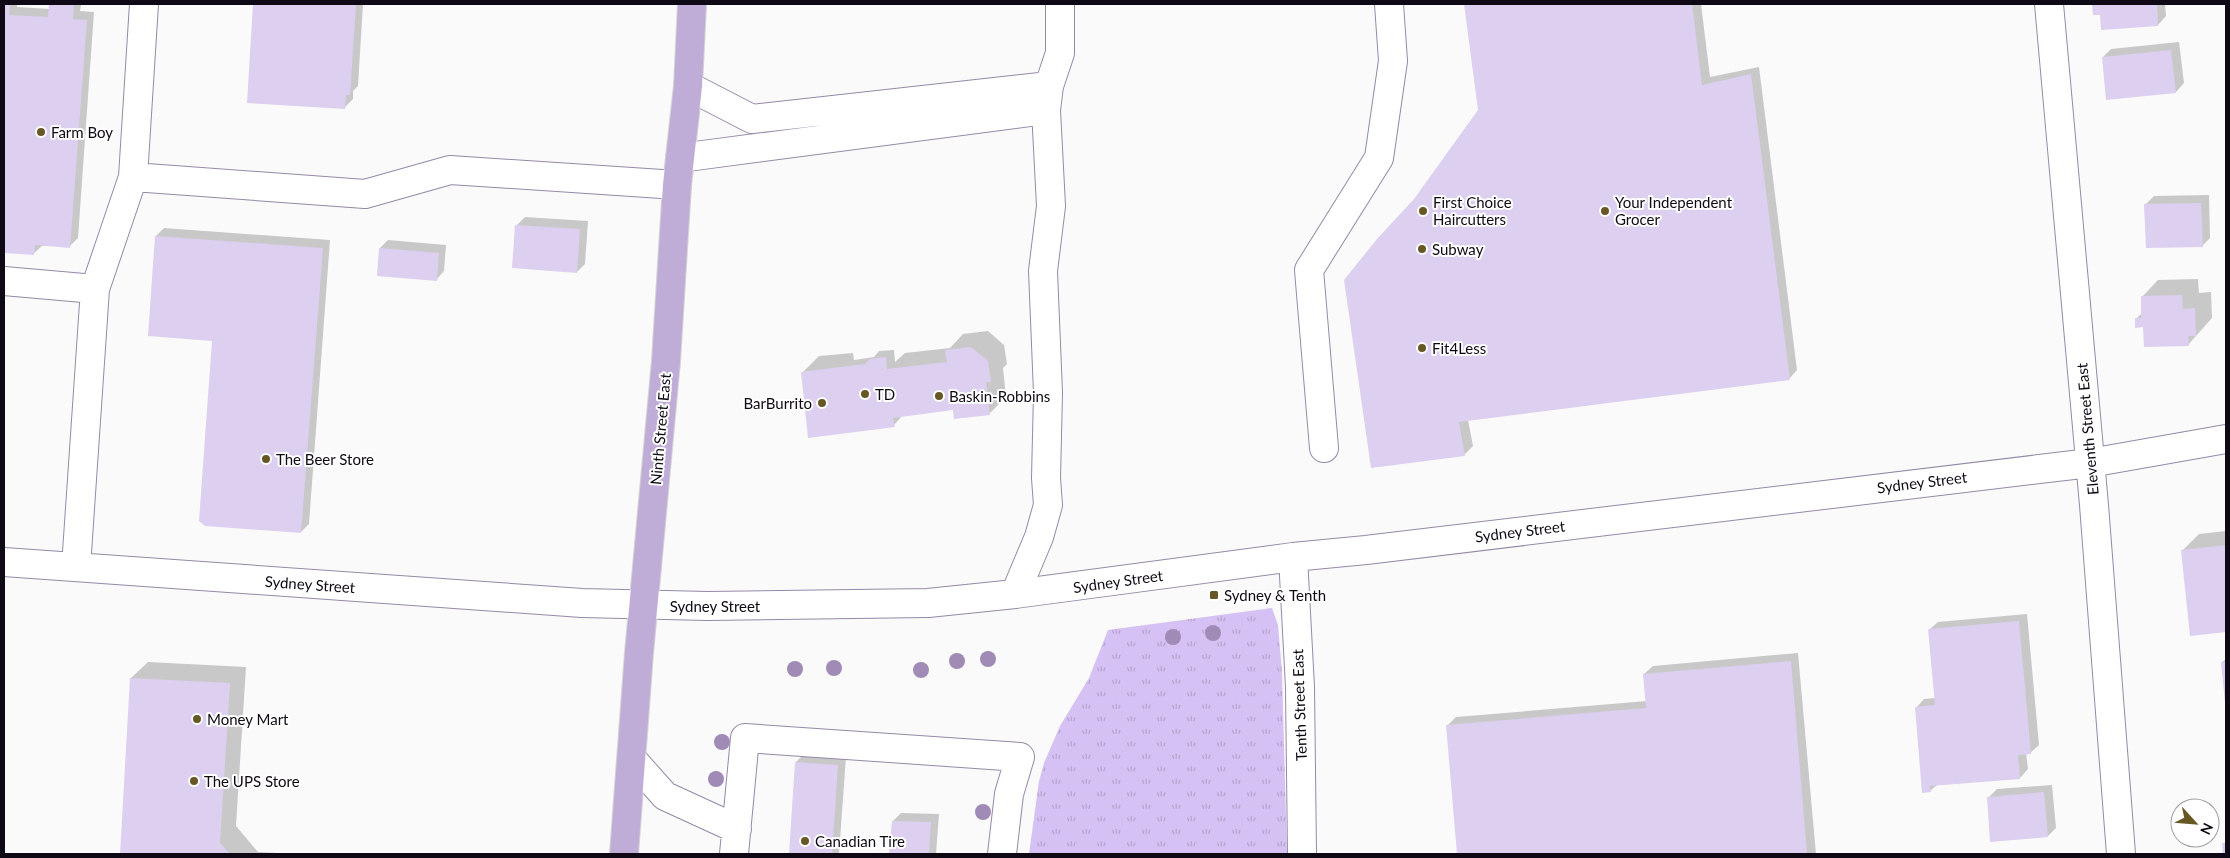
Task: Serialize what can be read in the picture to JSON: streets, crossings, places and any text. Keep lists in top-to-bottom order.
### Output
{
  "streets": {
    "main road": ["Ninth Street East"],
    "street": ["Eleventh Street East", "Sydney Street", "Tenth Street East"]
  },
  "crossings": [
    ["Ninth Street East", "Sydney Street"],
    ["Eleventh Street East", "Sydney Street"],
    ["Sydney Street", "Tenth Street East"]
  ],
  "places": {
    "other": [
      "Farm Boy",
      "First Choice Haircutters",
      "Your Independent Grocer",
      "Subway",
      "Fit4Less",
      "TD",
      "Baskin-Robbins",
      "BarBurrito",
      "The Beer Store",
      "Money Mart",
      "The UPS Store",
      "Canadian Tire"
    ],
    "transit": ["Sydney & Tenth"]
  },
  "north": "bottom right"
}
